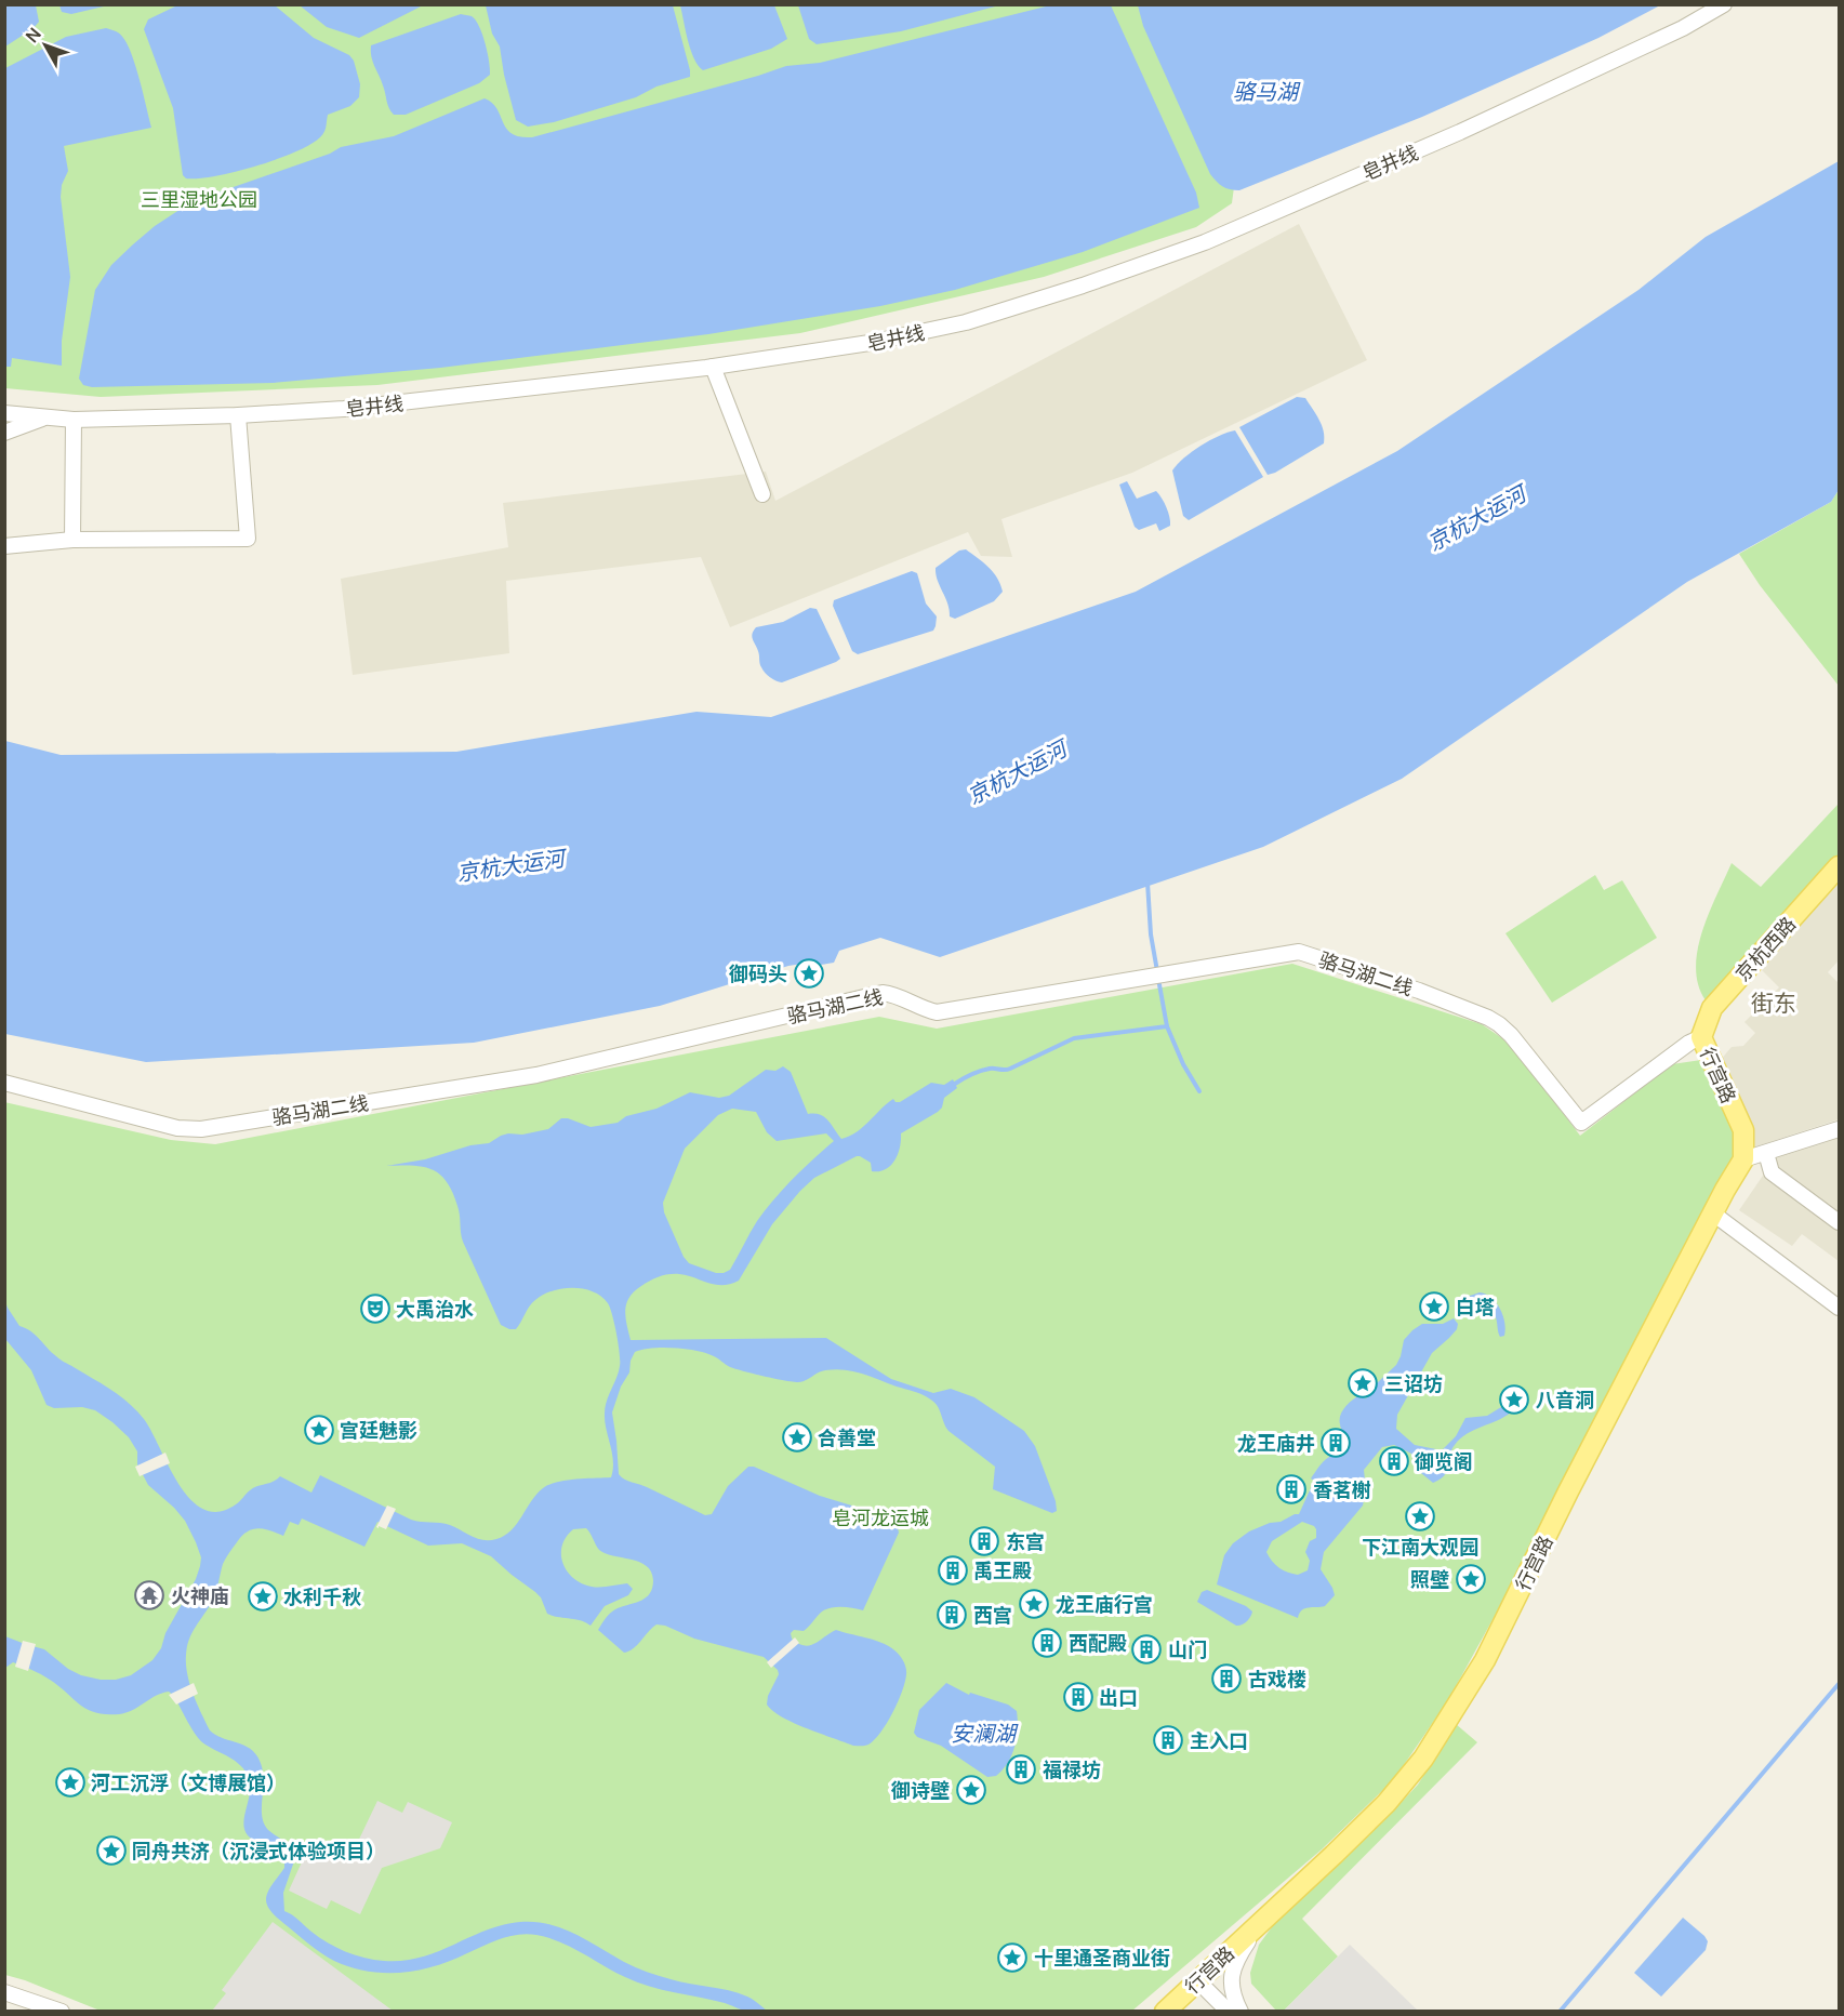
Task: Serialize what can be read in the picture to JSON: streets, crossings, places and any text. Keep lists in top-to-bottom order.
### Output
{
  "streets": {
    "main road": ["京杭西路", "行宫路"],
    "street": ["皂井线", "骆马湖二线"]
  },
  "crossings": [
    ["京杭西路", "骆马湖二线"],
    ["京杭西路", "行宫路"],
    ["骆马湖二线", "行宫路"]
  ],
  "districts": ["街东"],
  "water": ["骆马湖", "京杭大运河", "安澜湖"],
  "parks": ["三里湿地公园", "皂河龙运城"],
  "places": {
    "place": [
      "御码头",
      "白塔",
      "三诏坊",
      "八音洞",
      "宫廷魅影",
      "合善堂",
      "下江南大观园",
      "照壁",
      "水利千秋",
      "龙王庙行宫",
      "河工沉浮（文博展馆）",
      "御诗壁",
      "同舟共济（沉浸式体验项目）",
      "十里通圣商业街"
    ],
    "theatre": ["大禹治水"],
    "building": [
      "龙王庙井",
      "御览阁",
      "香茗榭",
      "东宫",
      "禹王殿",
      "西宫",
      "西配殿",
      "山门",
      "古戏楼",
      "出口",
      "主入口",
      "福禄坊"
    ],
    "temple": ["火神庙"]
  },
  "north": "top left"
}
